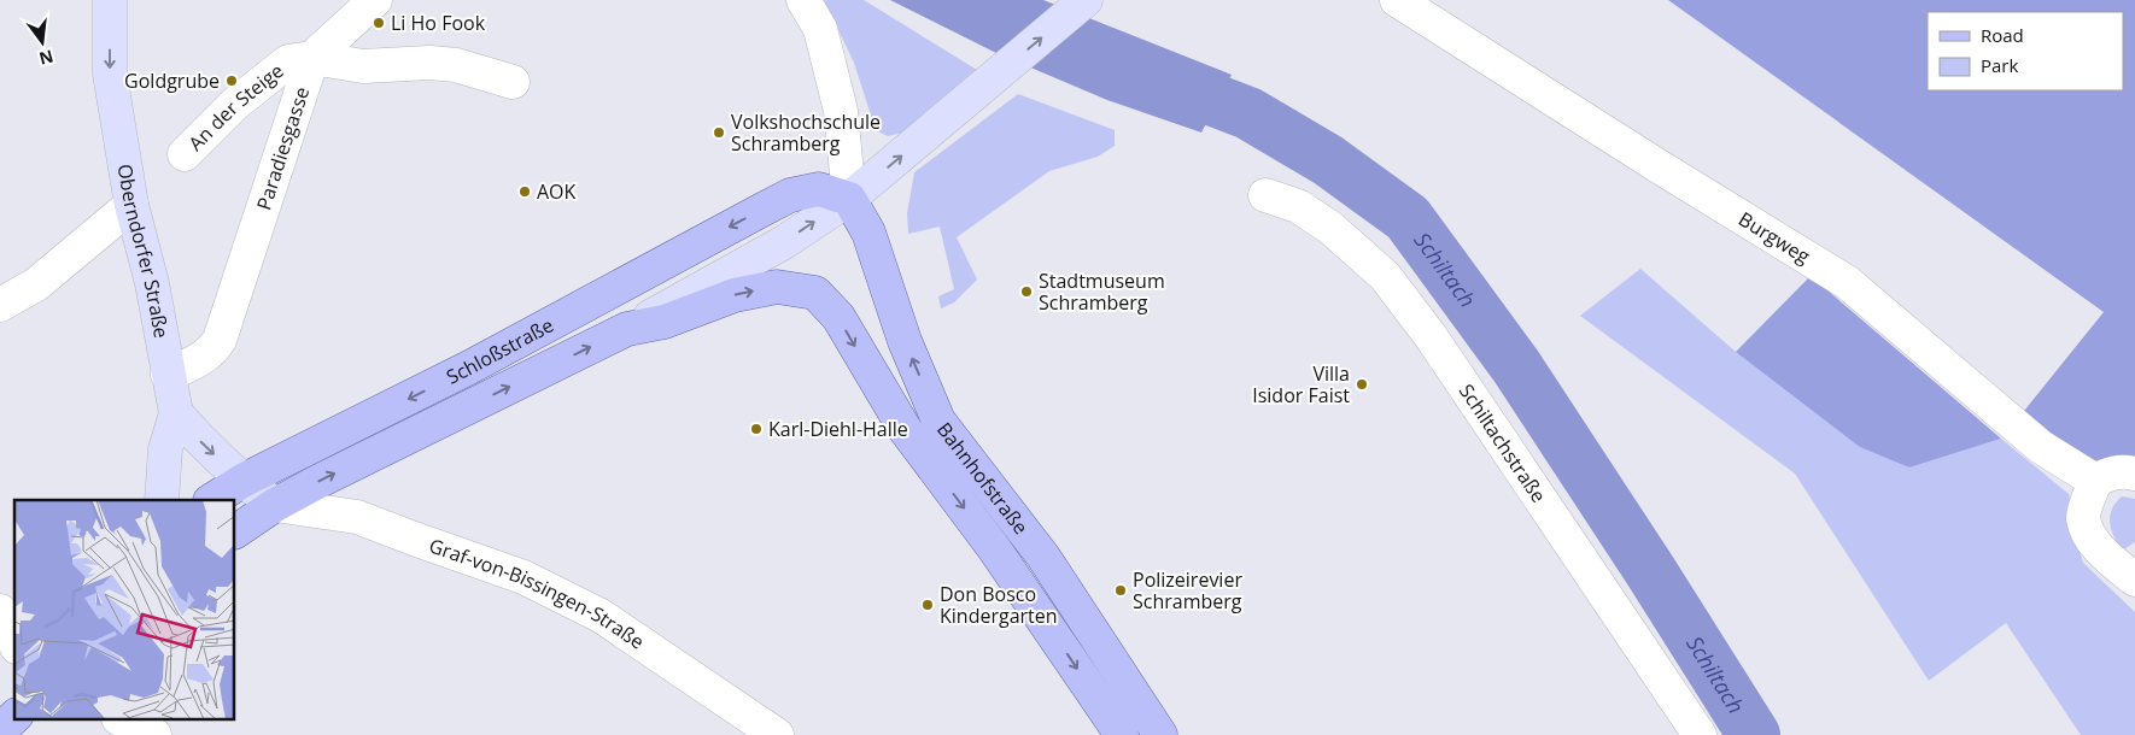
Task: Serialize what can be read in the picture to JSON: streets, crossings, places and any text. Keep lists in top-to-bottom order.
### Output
{
  "streets": {
    "main road": ["Oberndorfer Straße", "Schloßstraße", "Bahnhofstraße"],
    "street": [
      "An der Steige",
      "Paradiesgasse",
      "Burgweg",
      "Schiltachstraße",
      "Graf-von-Bissingen-Straße"
    ]
  },
  "crossings": [
    ["An der Steige", "Paradiesgasse"],
    ["Paradiesgasse", "Oberndorfer Straße"],
    ["Schloßstraße", "Bahnhofstraße"],
    ["Schloßstraße", "Graf-von-Bissingen-Straße"]
  ],
  "one_way": ["Oberndorfer Straße"],
  "water": ["Schiltach"],
  "places": [
    "Li Ho Fook",
    "Goldgrube",
    "Volkshochschule Schramberg",
    "AOK",
    "Stadtmuseum Schramberg",
    "Villa Isidor Faist",
    "Karl-Diehl-Halle",
    "Polizeirevier Schramberg",
    "Don Bosco Kindergarten"
  ],
  "legend": ["Road", "Park"],
  "north": "bottom"
}
